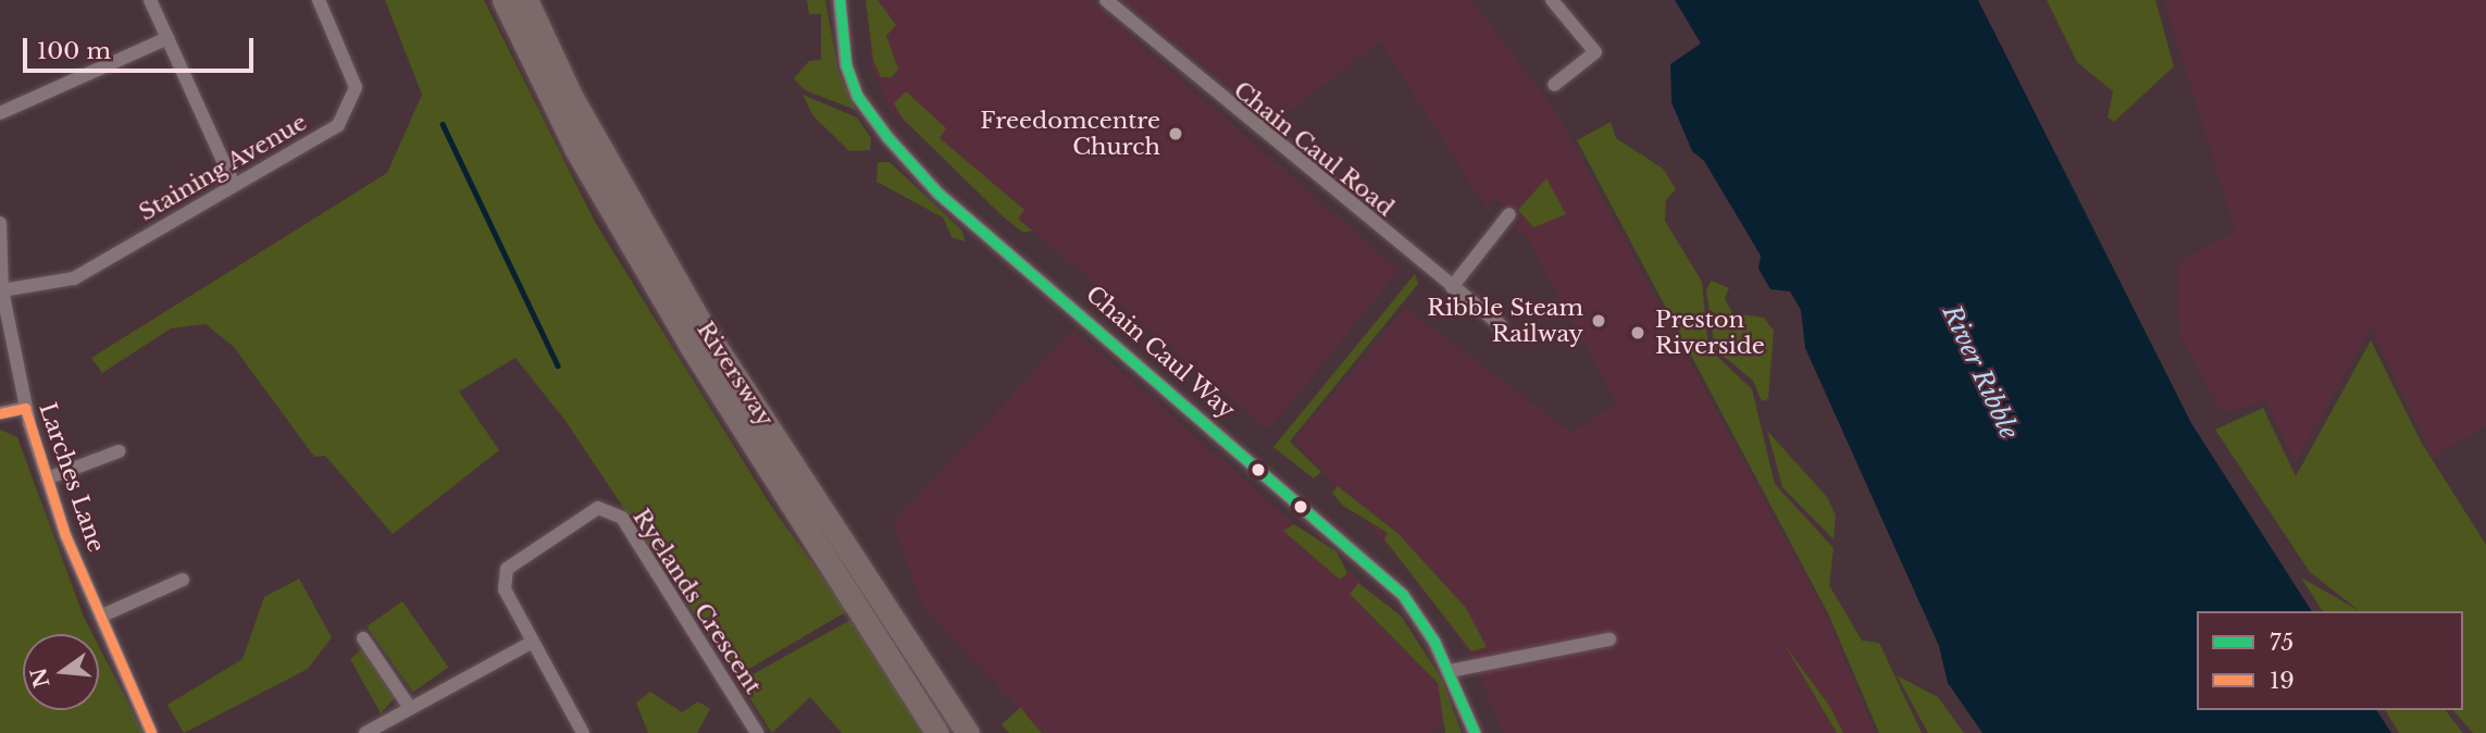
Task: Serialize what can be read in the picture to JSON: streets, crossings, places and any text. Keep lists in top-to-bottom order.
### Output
{
  "streets": {
    "highway": ["Riversway"],
    "street": [
      "Chain Caul Road",
      "Staining Avenue",
      "Chain Caul Way",
      "Larches Lane",
      "Ryelands Crescent"
    ]
  },
  "crossings": [
    ["Staining Avenue", "Larches Lane"]
  ],
  "water": ["River Ribble"],
  "places": ["Freedomcentre Church", "Ribble Steam Railway", "Preston Riverside"],
  "lines": ["transit line 75", "transit line 19"],
  "legend": ["75", "19"],
  "scale_bar": "100 m",
  "north": "left"
}
